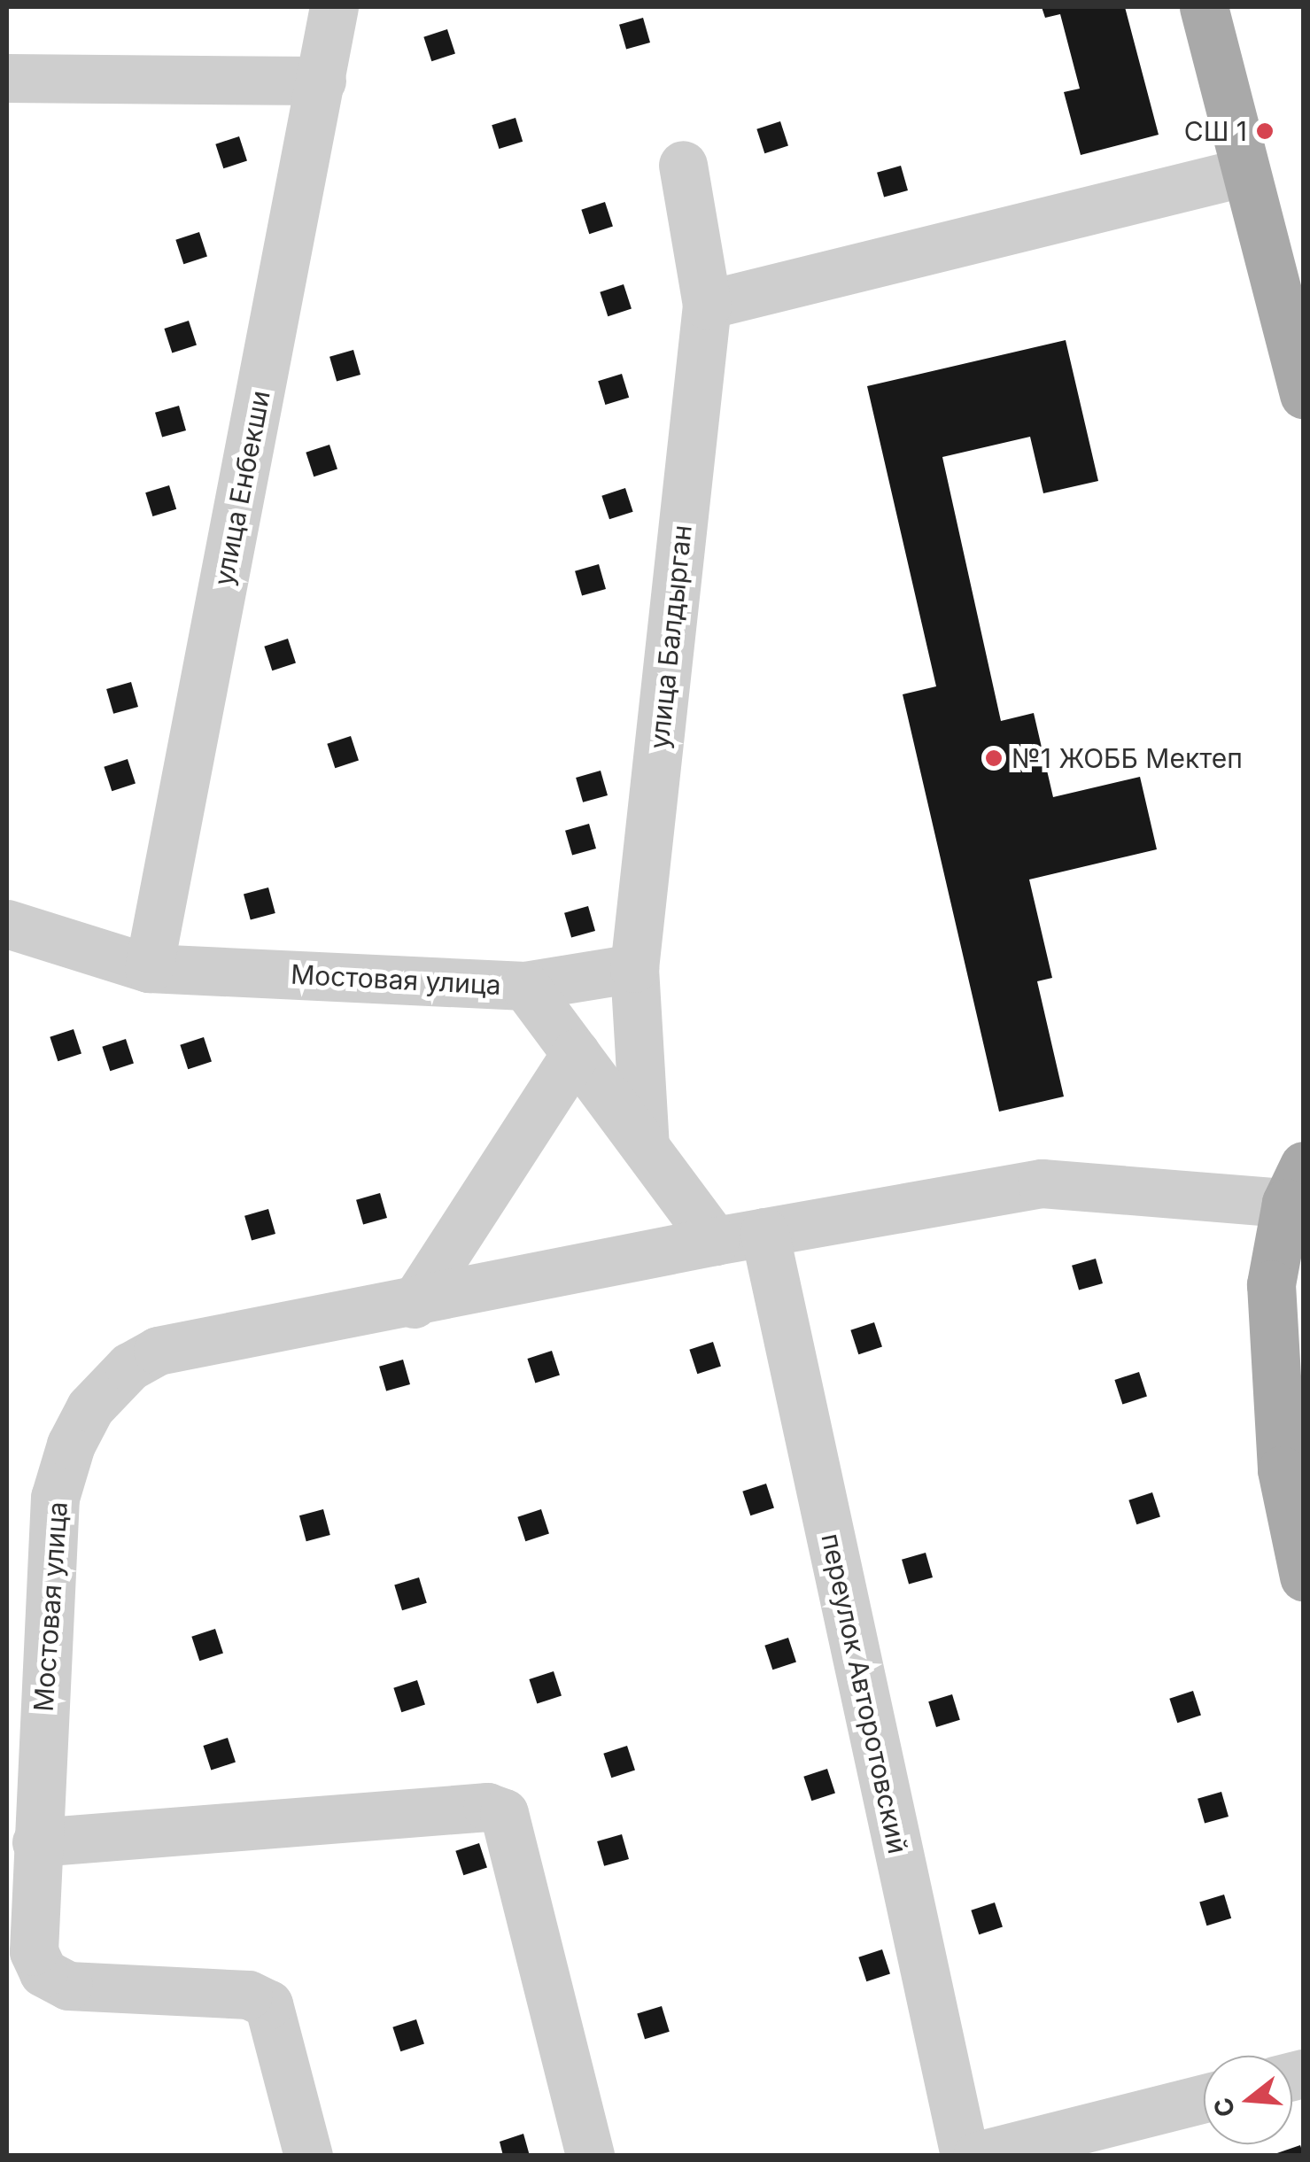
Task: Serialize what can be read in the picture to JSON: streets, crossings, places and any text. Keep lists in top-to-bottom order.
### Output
{
  "streets": {
    "street": [
      "улица Енбекши",
      "улица Балдырган",
      "Мостовая улица",
      "переулок Авторотовский"
    ]
  },
  "crossings": [
    ["улица Енбекши", "Мостовая улица"],
    ["улица Балдырган", "Мостовая улица"],
    ["Мостовая улица", "переулок Авторотовский"]
  ],
  "places": ["СШ 1", "№1 ЖОББ Мектеп"],
  "north": "left"
}
